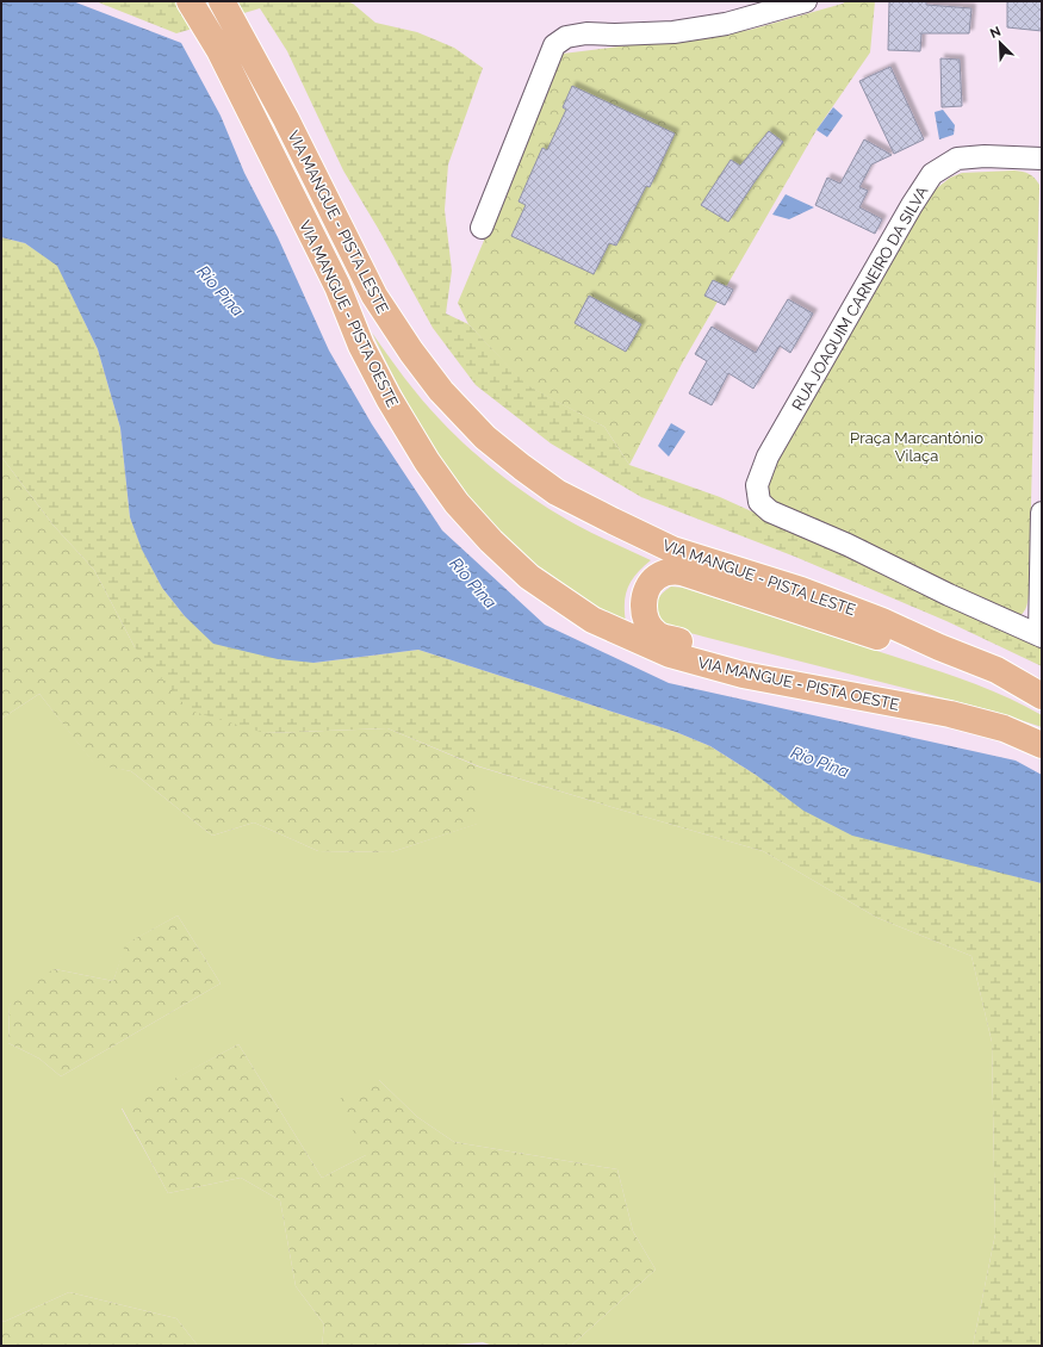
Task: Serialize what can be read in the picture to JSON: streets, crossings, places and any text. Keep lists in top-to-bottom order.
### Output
{
  "streets": {
    "main road": ["VIA MANGUE - PISTA LESTE", "VIA MANGUE - PISTA OESTE"],
    "street": ["RUA JOAQUIM CARNEIRO DA SILVA"]
  },
  "water": ["Rio Pina"],
  "parks": ["Praça Marcantônio Vilaça"],
  "north": "top left"
}
